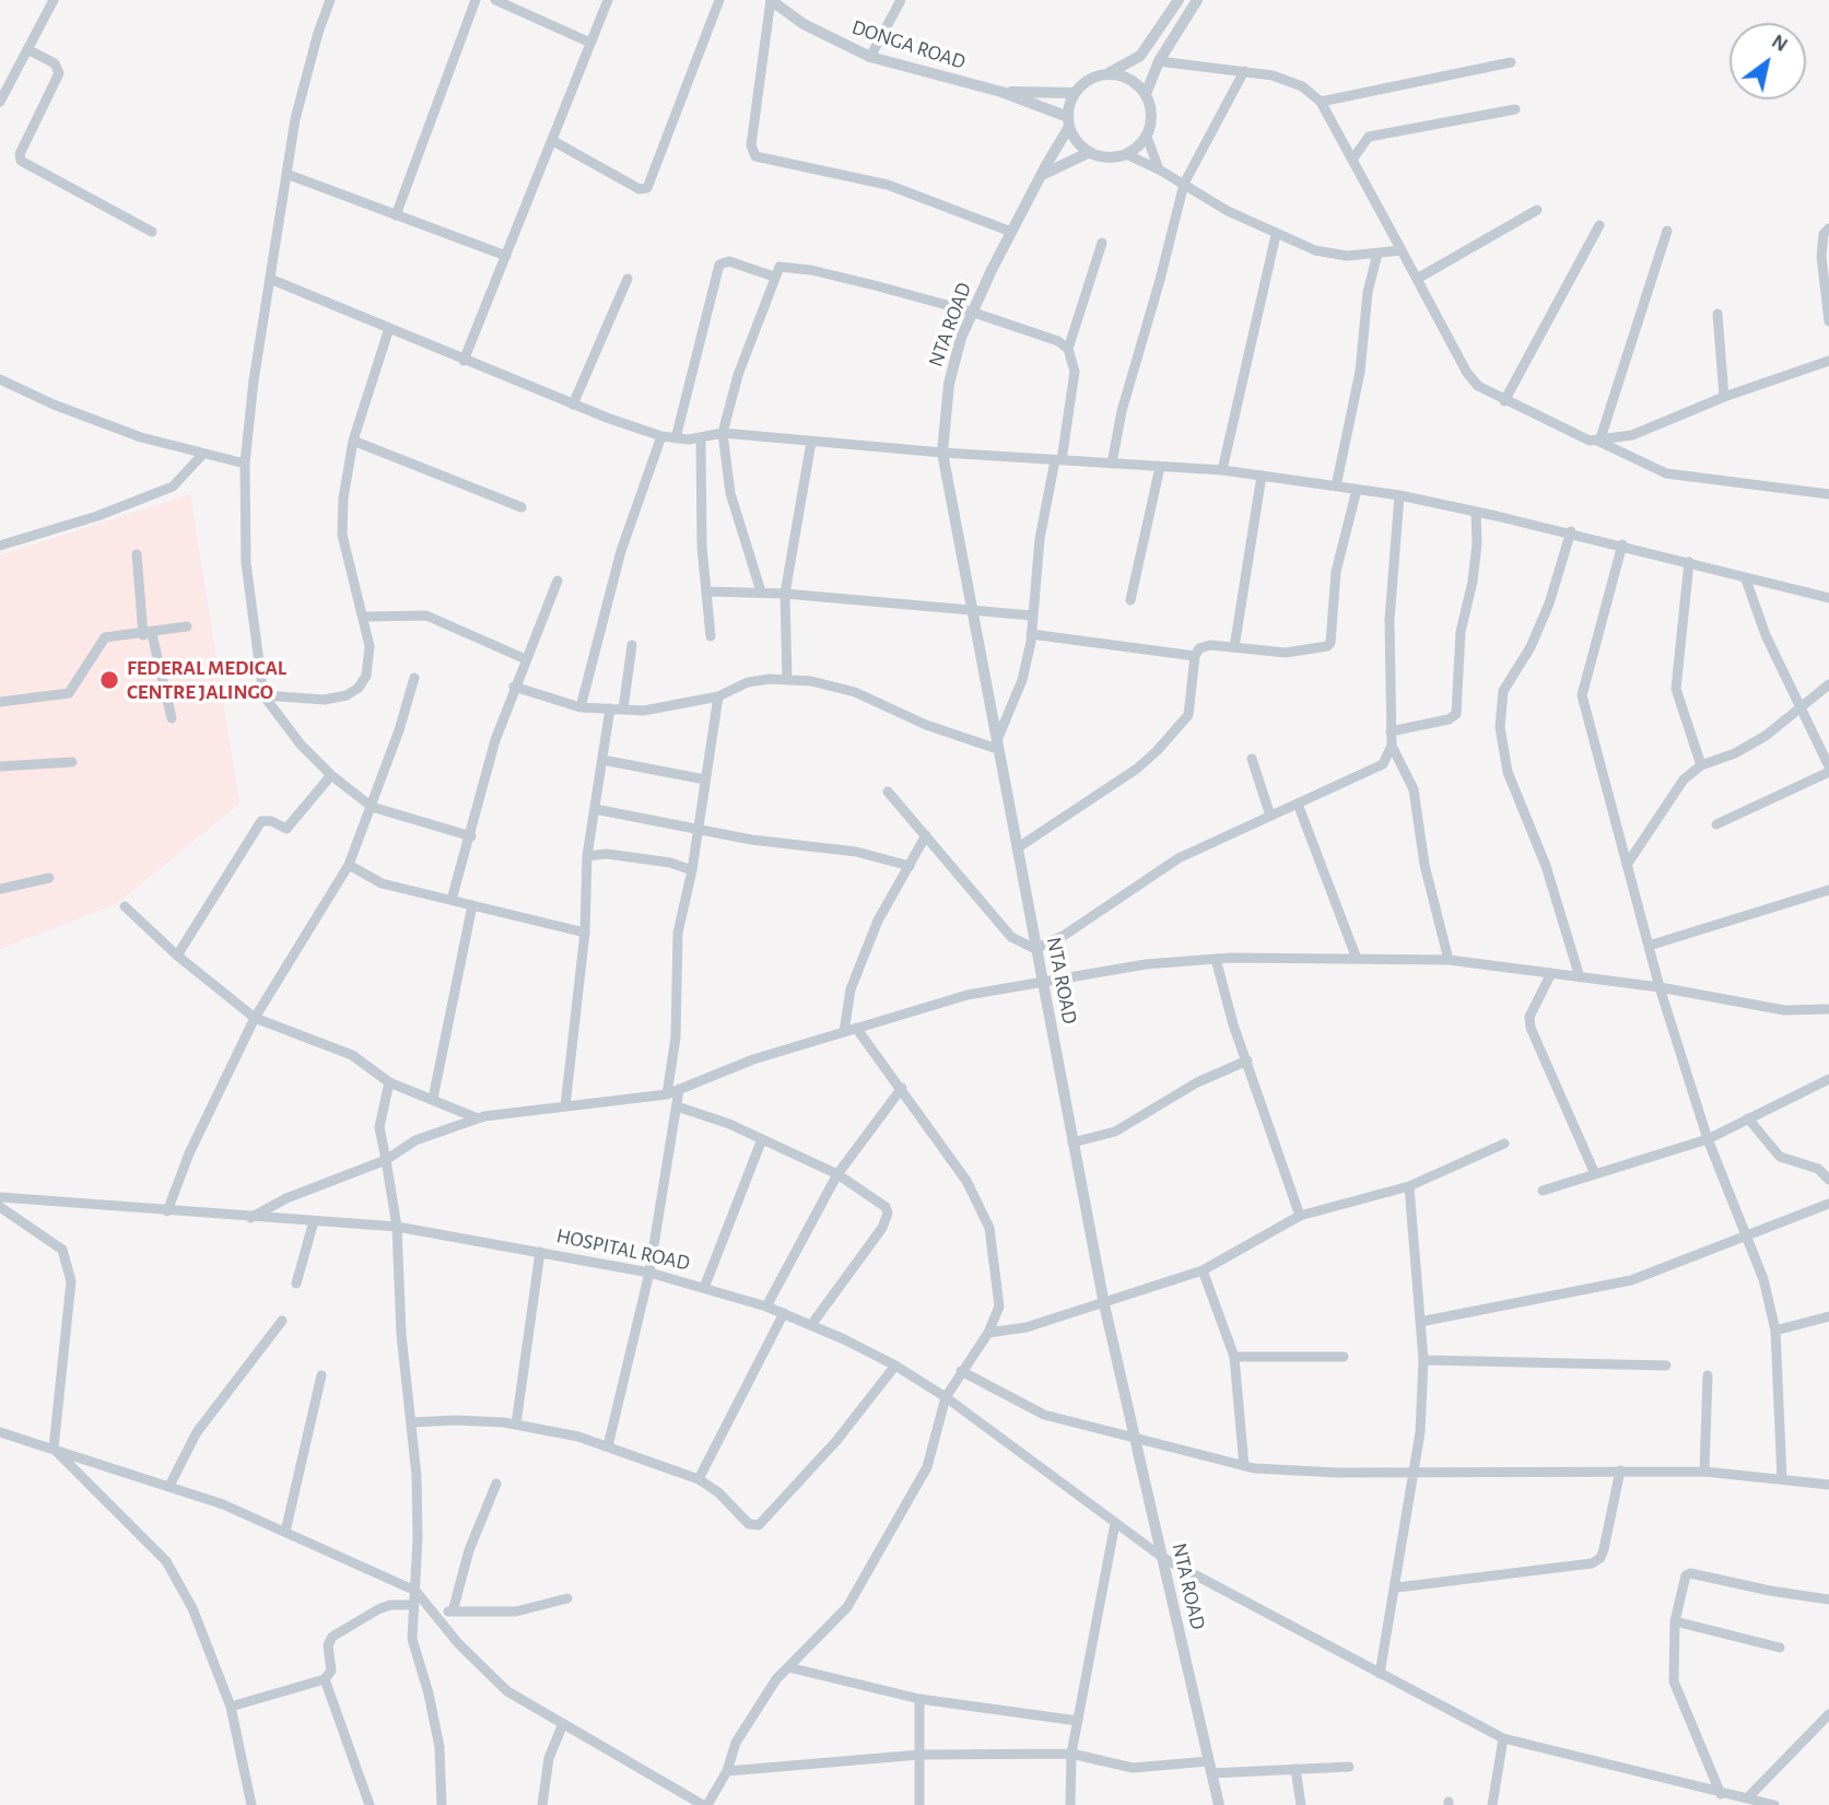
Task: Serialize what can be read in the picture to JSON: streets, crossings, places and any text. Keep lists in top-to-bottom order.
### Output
{
  "streets": {
    "street": ["DONGA ROAD", "NTA ROAD", "HOSPITAL ROAD"]
  },
  "crossings": [
    ["NTA ROAD", "HOSPITAL ROAD"]
  ],
  "places": ["FEDERAL MEDICAL CENTRE JALINGO"],
  "north": "top right"
}
